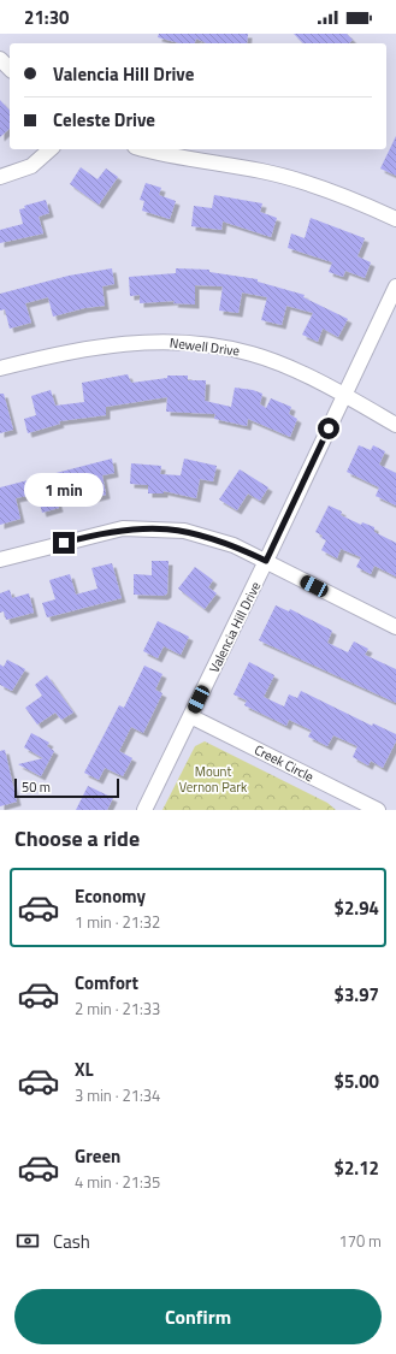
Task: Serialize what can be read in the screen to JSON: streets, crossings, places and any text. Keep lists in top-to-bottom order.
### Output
{
  "streets": {
    "street": ["Newell Drive", "Valencia Hill Drive", "Creek Circle"]
  },
  "crossings": [
    ["Newell Drive", "Valencia Hill Drive"],
    ["Valencia Hill Drive", "Creek Circle"]
  ],
  "parks": ["Mount Vernon Park"],
  "scale_bar": "50 m",
  "page": {
    "status": "21:30",
    "banner": ["Valencia Hill Drive", "Celeste Drive"],
    "bubble": "1 min",
    "scale": "50 m",
    "heading": "Choose a ride",
    "list": [
      {
        "name": "Economy",
        "note": "1 min · 21:32",
        "value": "$2.94"
      },
      {
        "name": "Comfort",
        "note": "2 min · 21:33",
        "value": "$3.97"
      },
      {
        "name": "XL",
        "note": "3 min · 21:34",
        "value": "$5.00"
      },
      {
        "name": "Green",
        "note": "4 min · 21:35",
        "value": "$2.12"
      }
    ],
    "pay": ["Cash", "170 m"],
    "buttons": "Confirm"
  }
}
